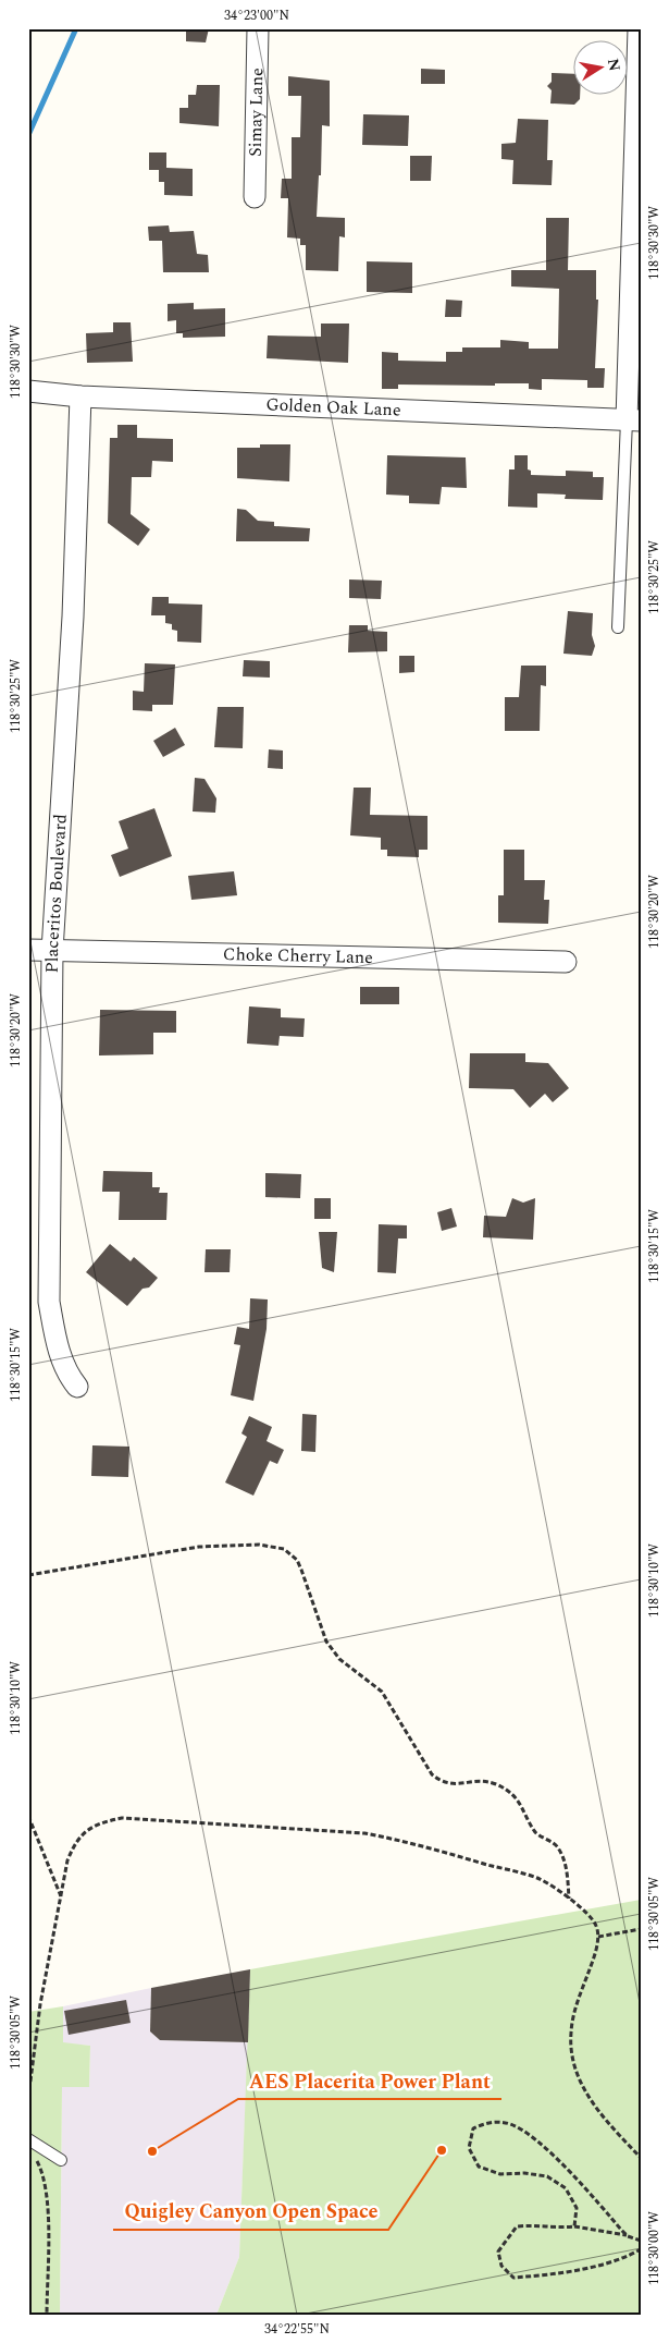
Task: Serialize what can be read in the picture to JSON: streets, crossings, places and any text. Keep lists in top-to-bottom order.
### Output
{
  "streets": {
    "street": [
      "Simay Lane",
      "Golden Oak Lane",
      "Placeritos Boulevard",
      "Choke Cherry Lane"
    ]
  },
  "crossings": [
    ["Golden Oak Lane", "Placeritos Boulevard"],
    ["Placeritos Boulevard", "Choke Cherry Lane"]
  ],
  "places": ["Quigley Canyon Open Space", "AES Placerita Power Plant"],
  "north": "right",
  "coordinates": [
    "34°23'00\"N",
    "118°30'30\"W",
    "118°30'25\"W",
    "118°30'20\"W",
    "118°30'15\"W",
    "118°30'10\"W",
    "118°30'05\"W",
    "118°30'00\"W",
    "34°22'55\"N"
  ]
}
